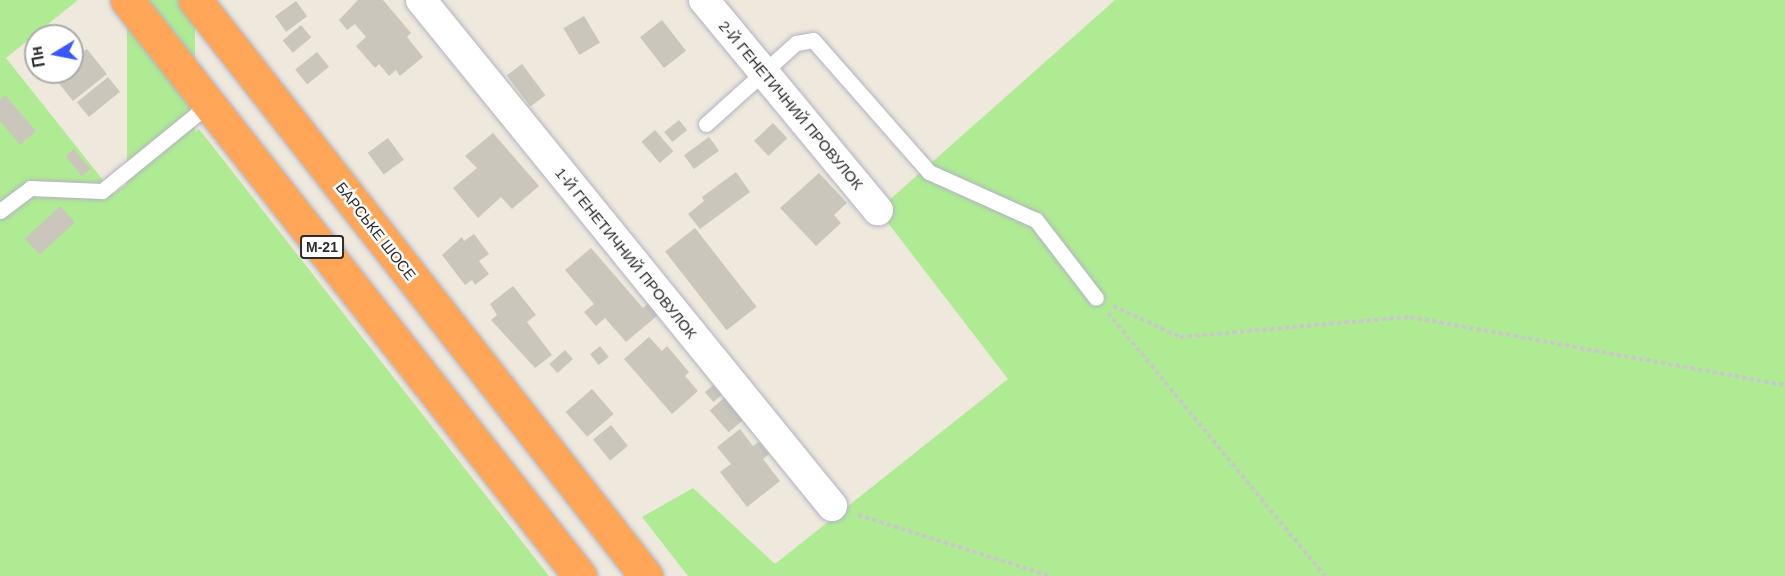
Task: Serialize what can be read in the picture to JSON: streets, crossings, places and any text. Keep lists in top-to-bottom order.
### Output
{
  "streets": {
    "highway": ["БАРСЬКЕ ШОСЕ", "М-21"],
    "street": ["2-Й ГЕНЕТИЧНИЙ ПРОВУЛОК", "1-Й ГЕНЕТИЧНИЙ ПРОВУЛОК"]
  },
  "north": "left"
}
